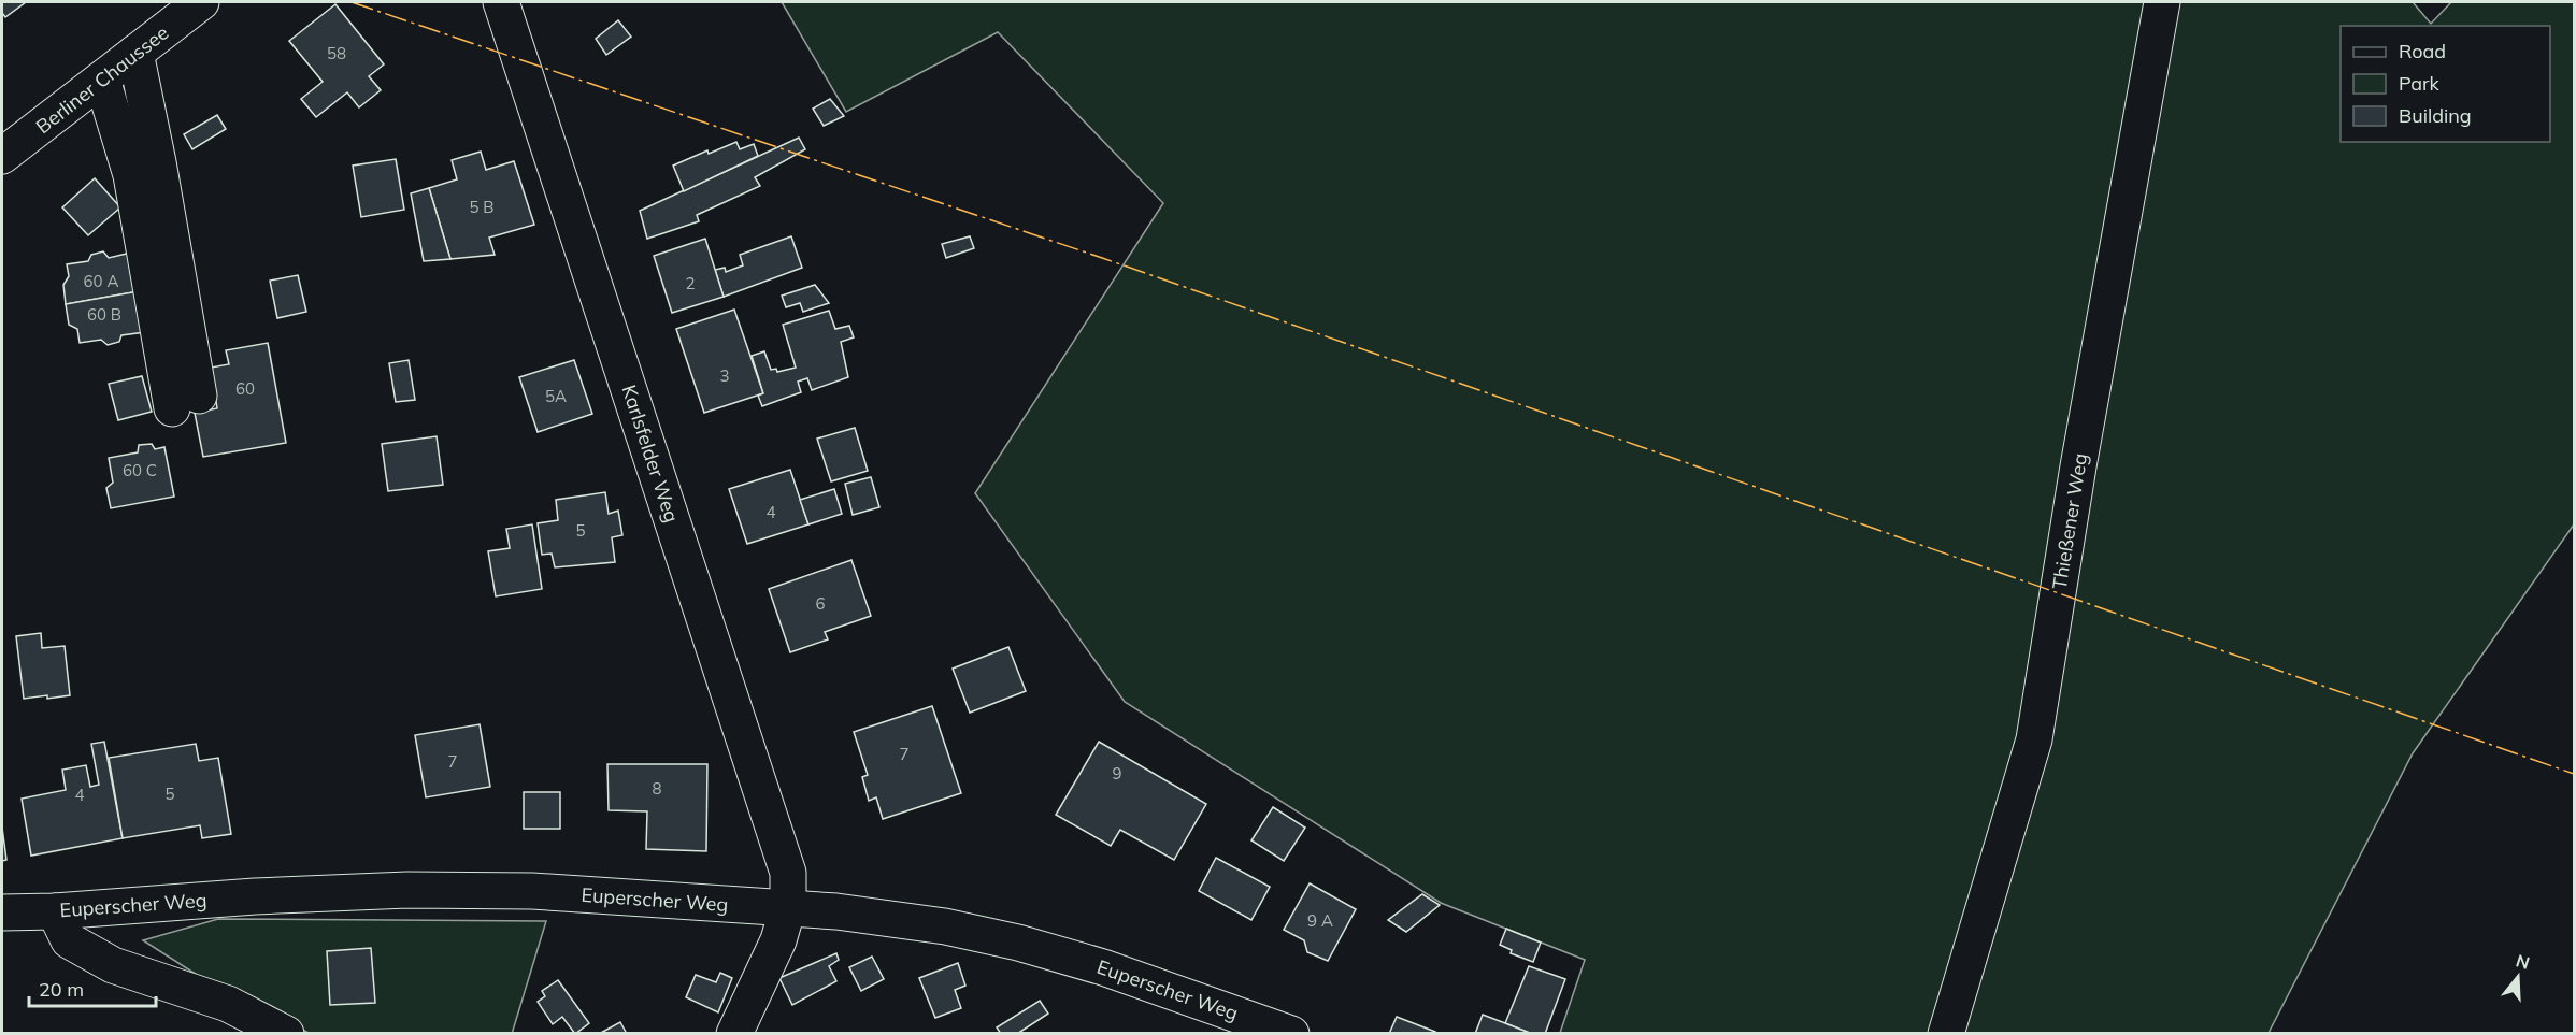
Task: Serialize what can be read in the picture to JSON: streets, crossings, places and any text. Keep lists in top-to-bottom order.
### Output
{
  "streets": {
    "street": [
      "Berliner Chaussee",
      "Karlsfelder Weg",
      "Thießener Weg",
      "Euperscher Weg"
    ]
  },
  "crossings": [
    ["Karlsfelder Weg", "Euperscher Weg"]
  ],
  "house_numbers": [
    "58",
    "5 B",
    "60 A",
    "2",
    "60 B",
    "3",
    "60",
    "5A",
    "60 C",
    "4",
    "5",
    "6",
    "7",
    "7",
    "9",
    "8",
    "5",
    "4",
    "9 A"
  ],
  "legend": ["Road", "Park", "Building"],
  "scale_bar": "20 m",
  "north": "top"
}
